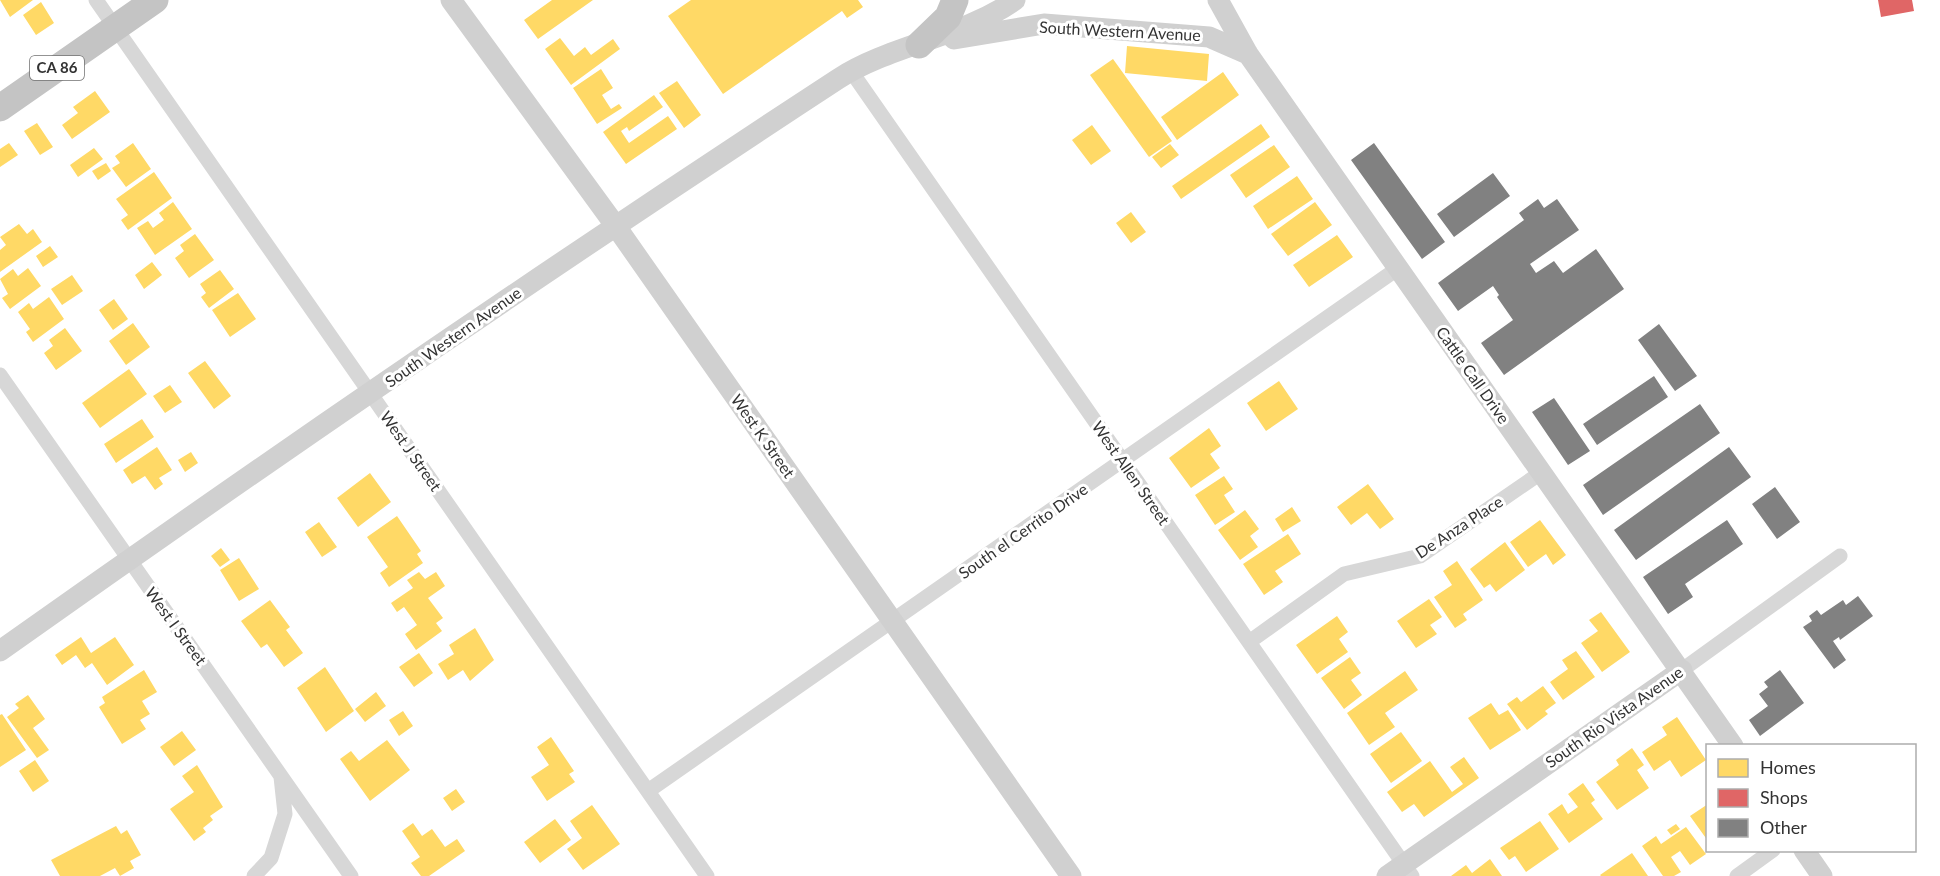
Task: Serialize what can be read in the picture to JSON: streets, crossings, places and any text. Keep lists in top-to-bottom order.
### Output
{
  "streets": {
    "highway": ["CA 86"],
    "street": [
      "South Western Avenue",
      "Cattle Call Drive",
      "West K Street",
      "West J Street",
      "West Allen Street",
      "De Anza Place",
      "South el Cerrito Drive",
      "West I Street",
      "South Rio Vista Avenue"
    ]
  },
  "crossings": [
    ["South Western Avenue", "Cattle Call Drive"],
    ["South Western Avenue", "West K Street"],
    ["South Western Avenue", "West J Street"],
    ["South Western Avenue", "West Allen Street"],
    ["South Western Avenue", "West I Street"],
    ["CA 86", "West J Street"],
    ["Cattle Call Drive", "De Anza Place"],
    ["Cattle Call Drive", "South el Cerrito Drive"],
    ["Cattle Call Drive", "South Rio Vista Avenue"],
    ["West K Street", "South el Cerrito Drive"],
    ["West J Street", "South el Cerrito Drive"],
    ["West Allen Street", "De Anza Place"],
    ["West Allen Street", "South el Cerrito Drive"],
    ["West Allen Street", "South Rio Vista Avenue"]
  ],
  "legend": ["Homes", "Shops", "Other"]
}
